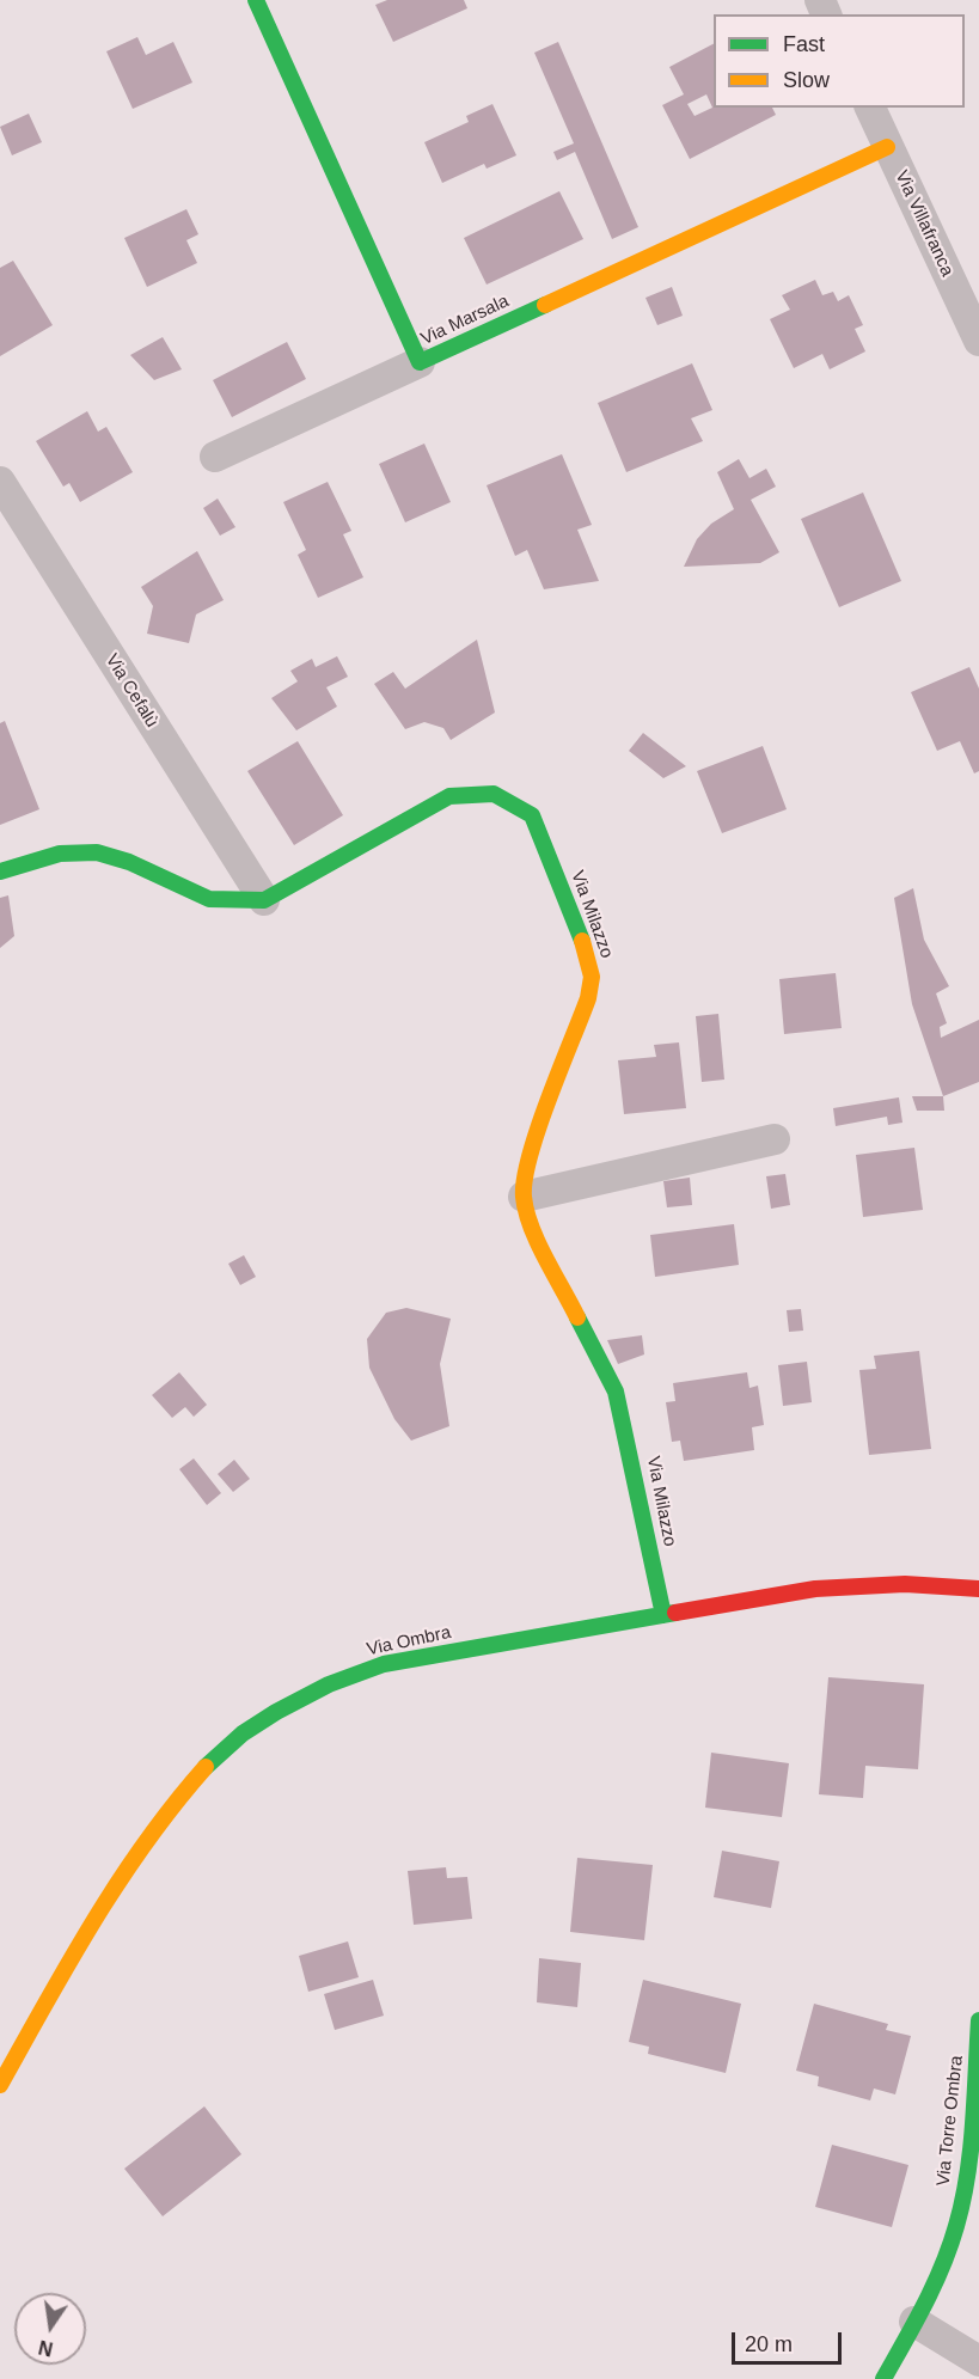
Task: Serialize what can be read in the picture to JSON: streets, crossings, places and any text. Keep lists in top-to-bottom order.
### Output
{
  "streets": {
    "street": [
      "Via Villafranca",
      "Via Marsala",
      "Via Cefalù",
      "Via Milazzo",
      "Via Ombra",
      "Via Torre Ombra"
    ]
  },
  "crossings": [
    ["Via Villafranca", "Via Marsala"],
    ["Via Cefalù", "Via Milazzo"],
    ["Via Milazzo", "Via Ombra"]
  ],
  "legend": ["Fast", "Slow"],
  "scale_bar": "20 m",
  "north": "bottom"
}
